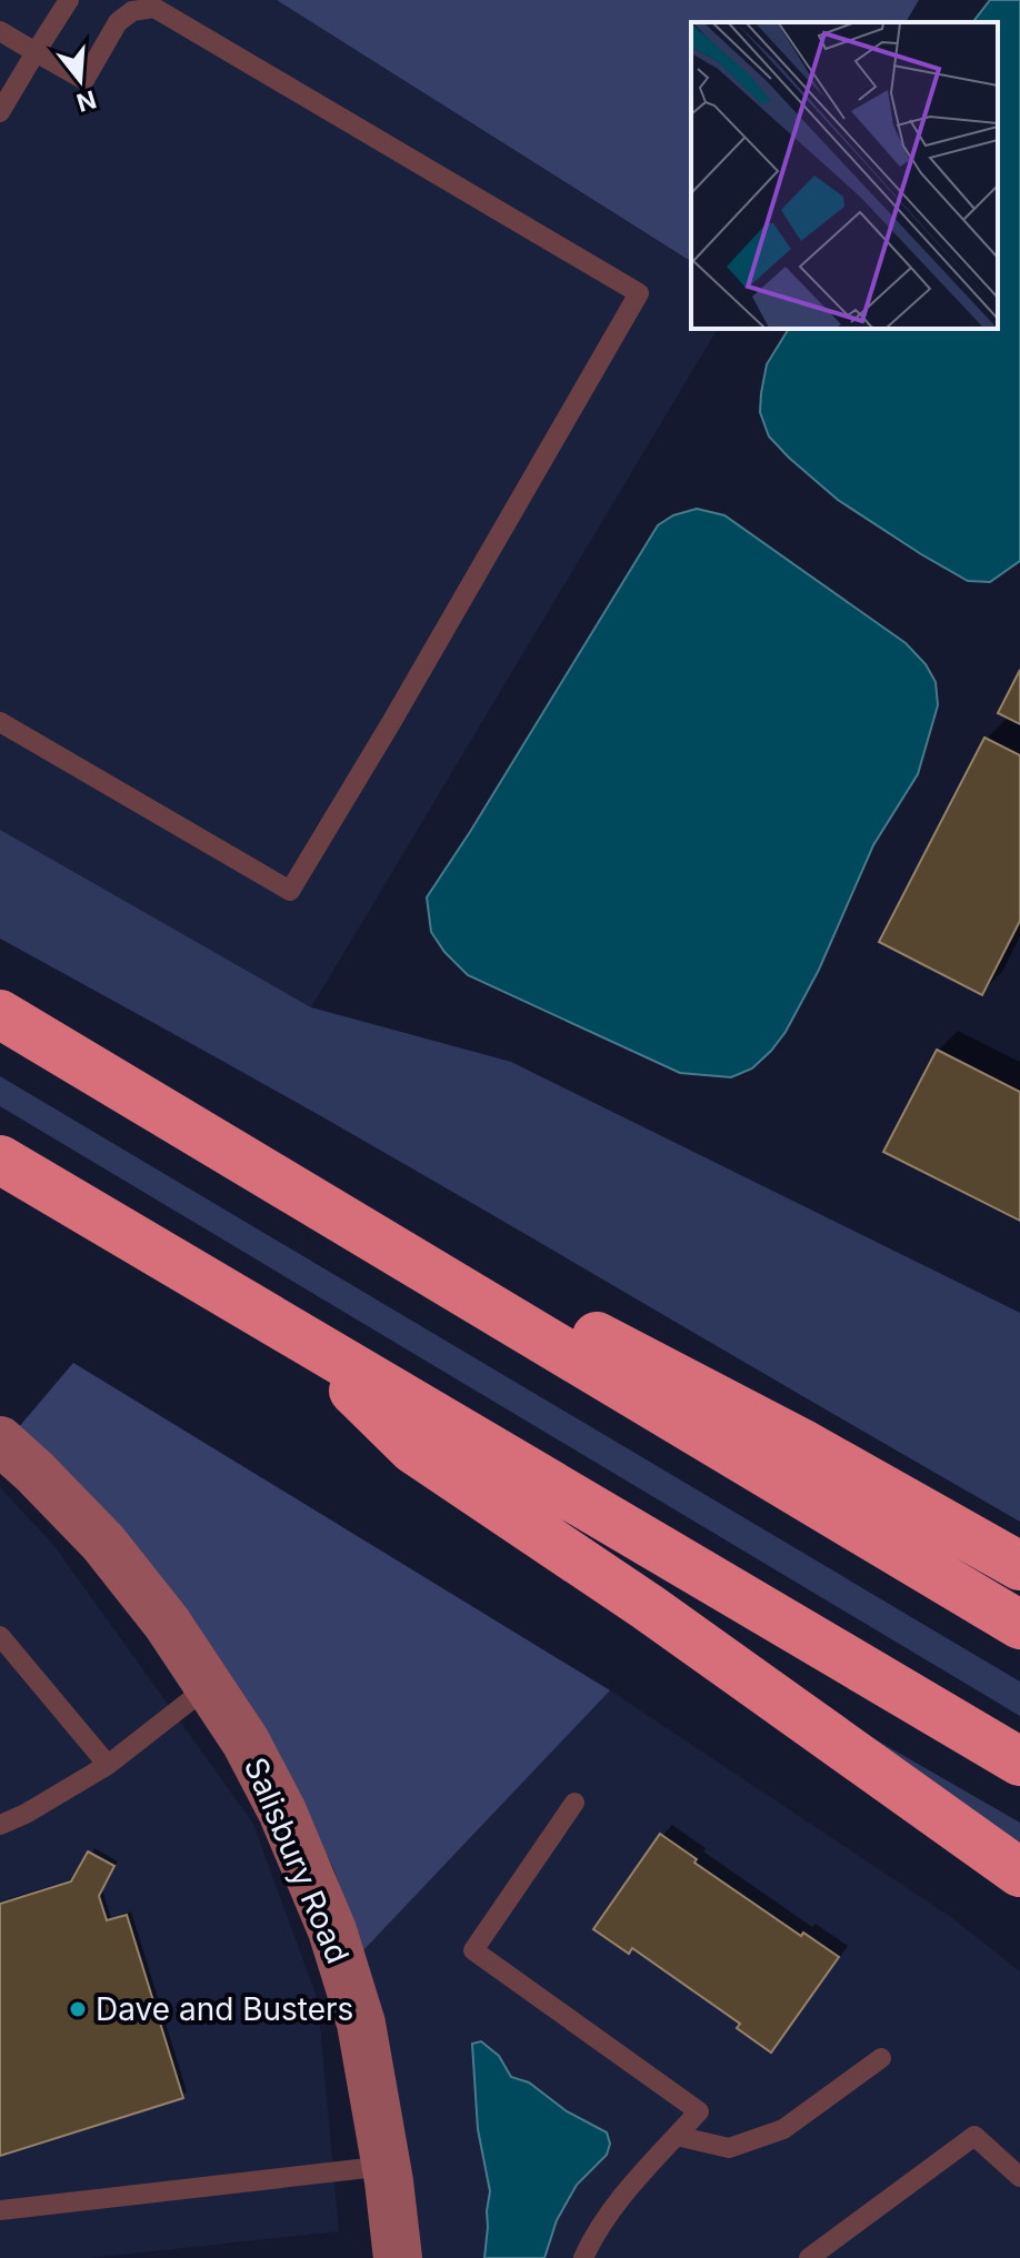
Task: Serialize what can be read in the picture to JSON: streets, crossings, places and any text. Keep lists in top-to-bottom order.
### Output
{
  "streets": {
    "street": ["Salisbury Road"]
  },
  "places": ["Dave and Busters"],
  "north": "bottom"
}
